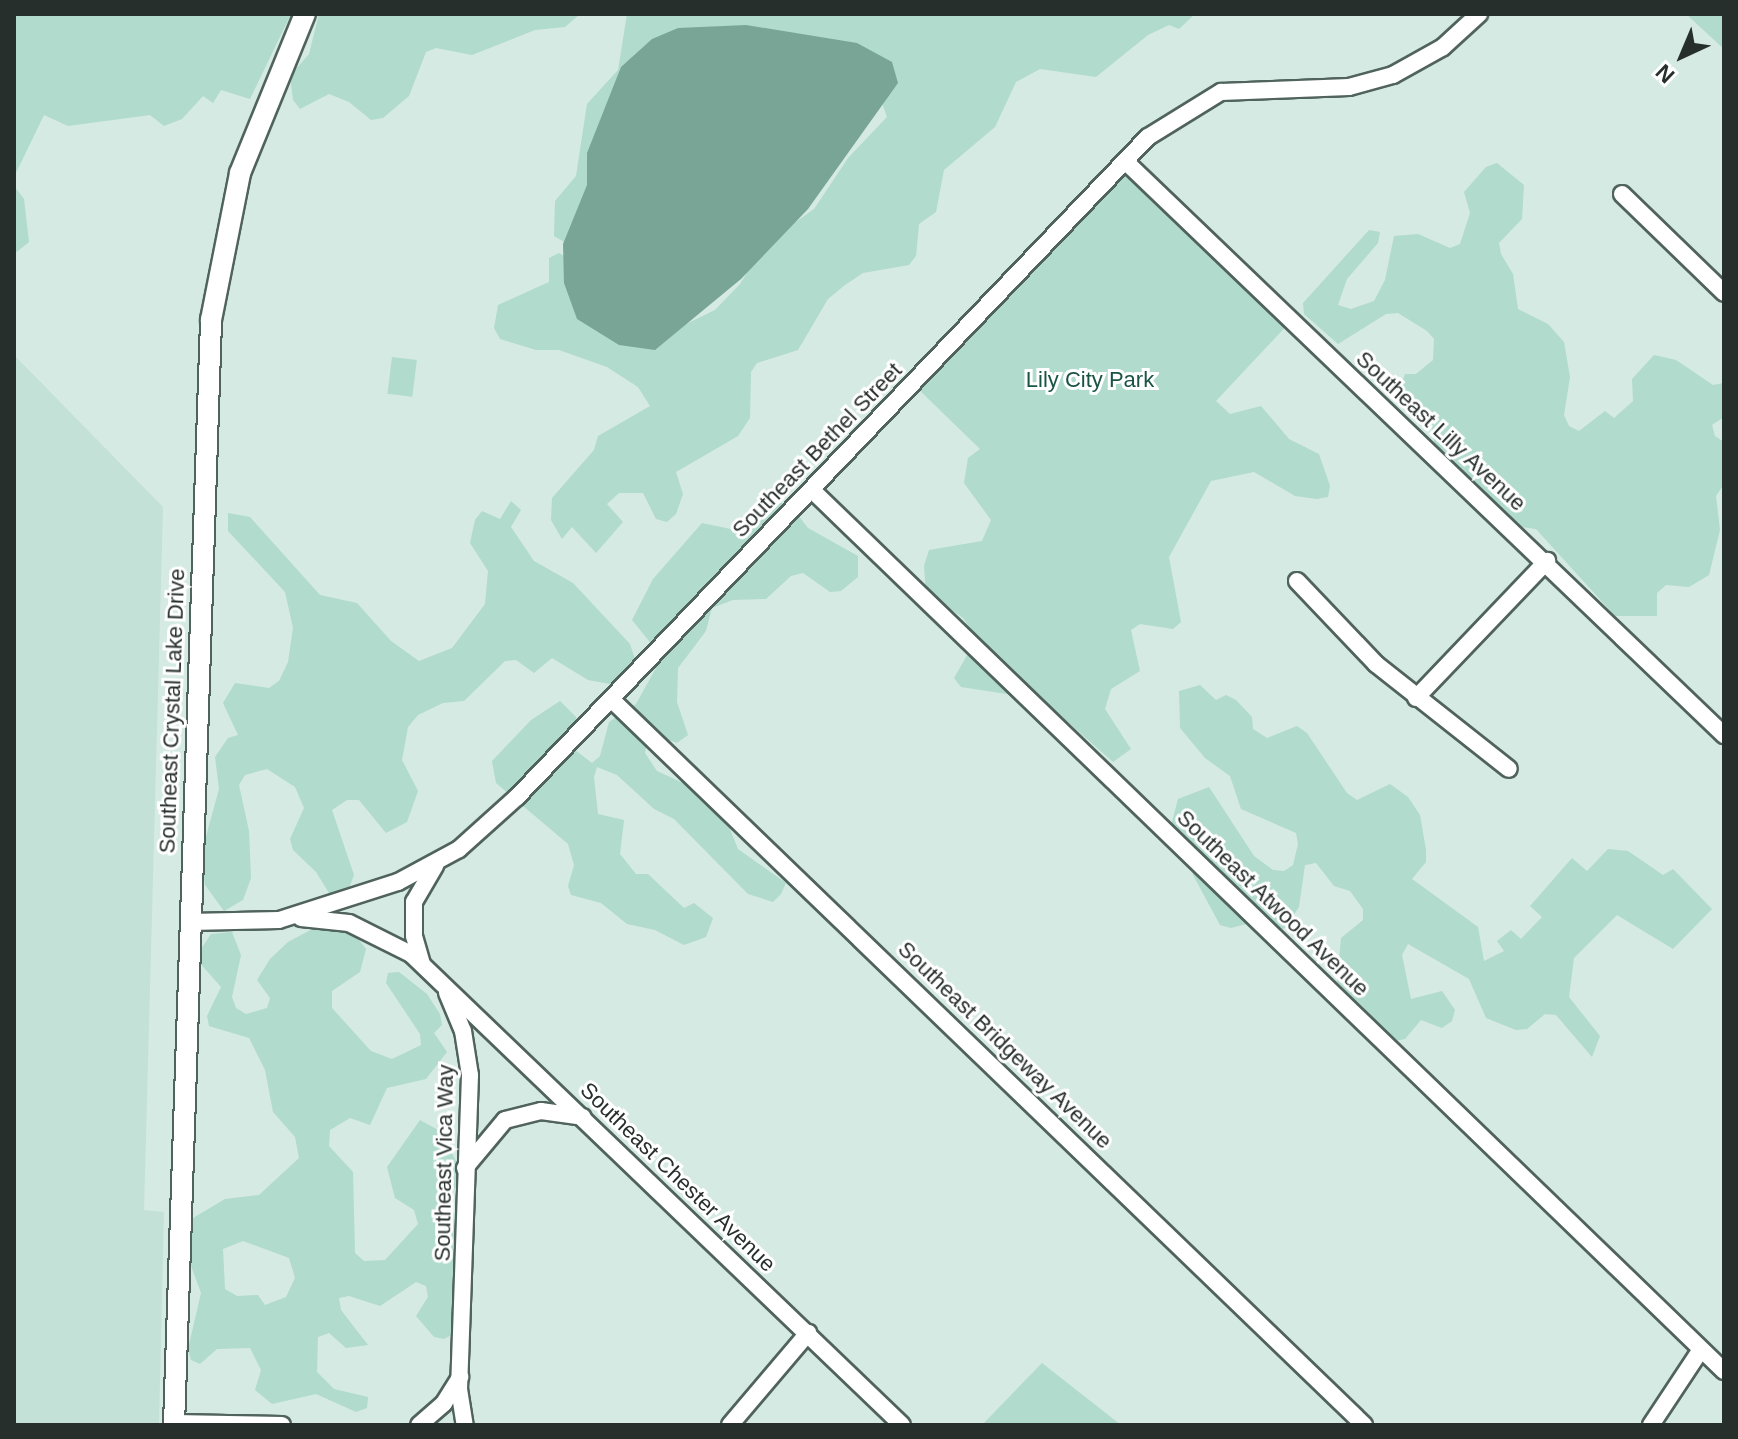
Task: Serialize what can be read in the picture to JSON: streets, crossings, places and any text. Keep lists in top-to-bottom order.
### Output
{
  "streets": {
    "street": [
      "Southeast Lilly Avenue",
      "Southeast Bethel Street",
      "Southeast Crystal Lake Drive",
      "Southeast Atwood Avenue",
      "Southeast Bridgeway Avenue",
      "Southeast Vica Way",
      "Southeast Chester Avenue"
    ]
  },
  "crossings": [
    ["Southeast Lilly Avenue", "Southeast Bethel Street"],
    ["Southeast Bethel Street", "Southeast Crystal Lake Drive"],
    ["Southeast Bethel Street", "Southeast Atwood Avenue"],
    ["Southeast Bethel Street", "Southeast Bridgeway Avenue"],
    ["Southeast Bethel Street", "Southeast Chester Avenue"],
    ["Southeast Vica Way", "Southeast Chester Avenue"]
  ],
  "parks": ["Lily City Park"],
  "north": "bottom left"
}
